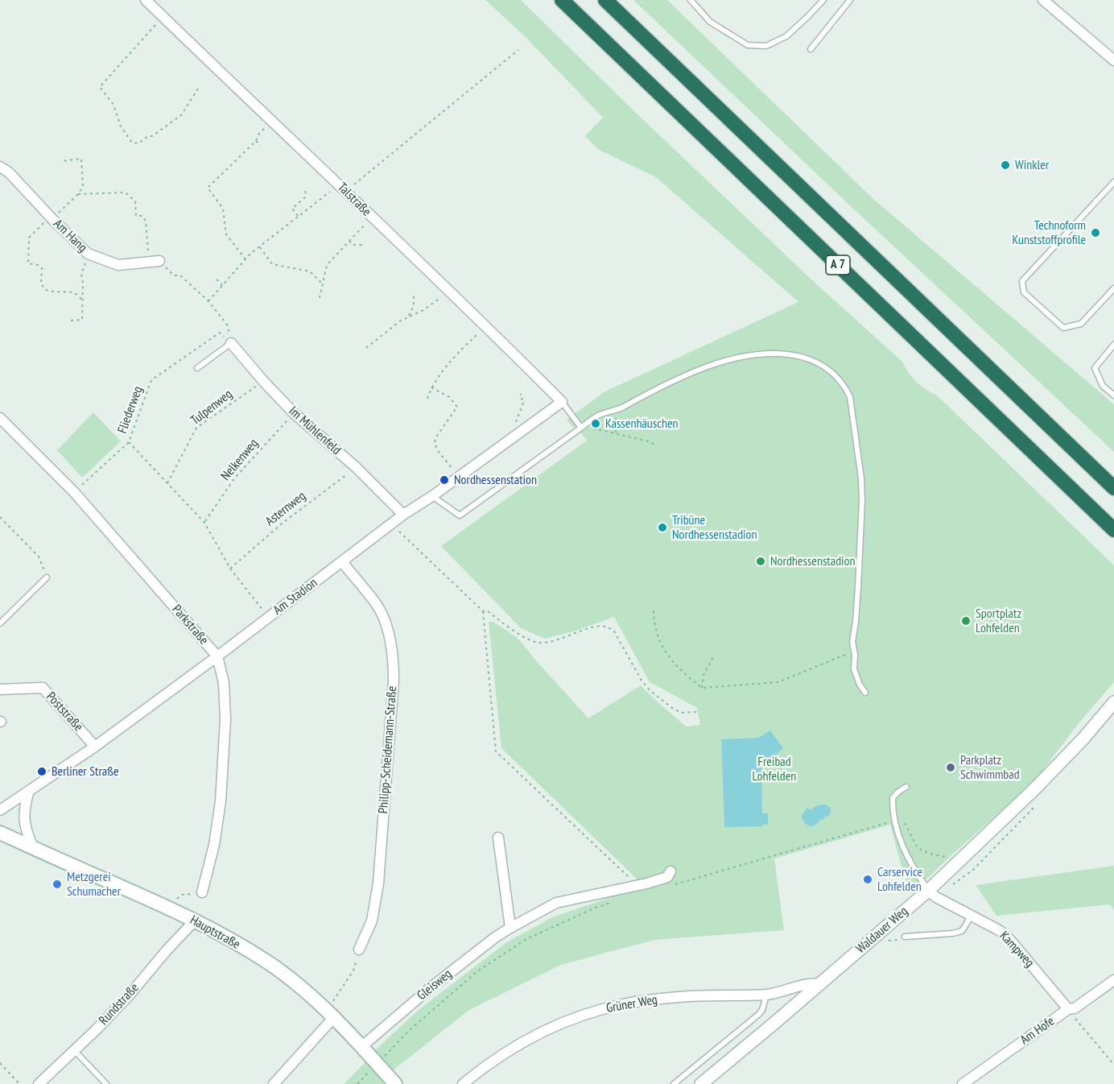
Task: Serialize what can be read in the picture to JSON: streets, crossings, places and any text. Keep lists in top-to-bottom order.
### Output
{
  "streets": {
    "highway": ["A 7"],
    "main road": ["Hauptstraße"],
    "street": [
      "Talstraße",
      "Am Hang",
      "Im Mühlenfeld",
      "Am Stadion",
      "Parkstraße",
      "Poststraße",
      "Philipp-Scheidemann-Straße",
      "Waldauer Weg",
      "Kampweg",
      "Gleisweg",
      "Rundstraße",
      "Grüner Weg",
      "Am Hofe"
    ],
    "path": [
      "Tulpenweg",
      "Fliederweg",
      "Nelkenweg",
      "Asternweg"
    ]
  },
  "crossings": [
    ["Talstraße", "Am Stadion"],
    ["Tulpenweg", "Im Mühlenfeld"],
    ["Fliederweg", "Im Mühlenfeld"],
    ["Fliederweg", "Parkstraße"],
    ["Im Mühlenfeld", "Nelkenweg"],
    ["Im Mühlenfeld", "Asternweg"],
    ["Im Mühlenfeld", "Am Stadion"],
    ["Am Stadion", "Parkstraße"],
    ["Am Stadion", "Poststraße"],
    ["Am Stadion", "Philipp-Scheidemann-Straße"],
    ["Waldauer Weg", "Kampweg"],
    ["Waldauer Weg", "Grüner Weg"],
    ["Hauptstraße", "Gleisweg"],
    ["Hauptstraße", "Rundstraße"],
    ["Kampweg", "Am Hofe"]
  ],
  "parks": ["Freibad Lohfelden"],
  "places": [
    "Winkler",
    "Technoform Kunststoffprofile",
    "Kassenhäuschen",
    "Nordhessenstation",
    "Tribüne Nordhessenstadion",
    "Nordhessenstadion",
    "Sportplatz Lohfelden",
    "Parkplatz Schwimmbad",
    "Berliner Straße",
    "Carservice Lohfelden",
    "Metzgerei Schumacher"
  ]
}
